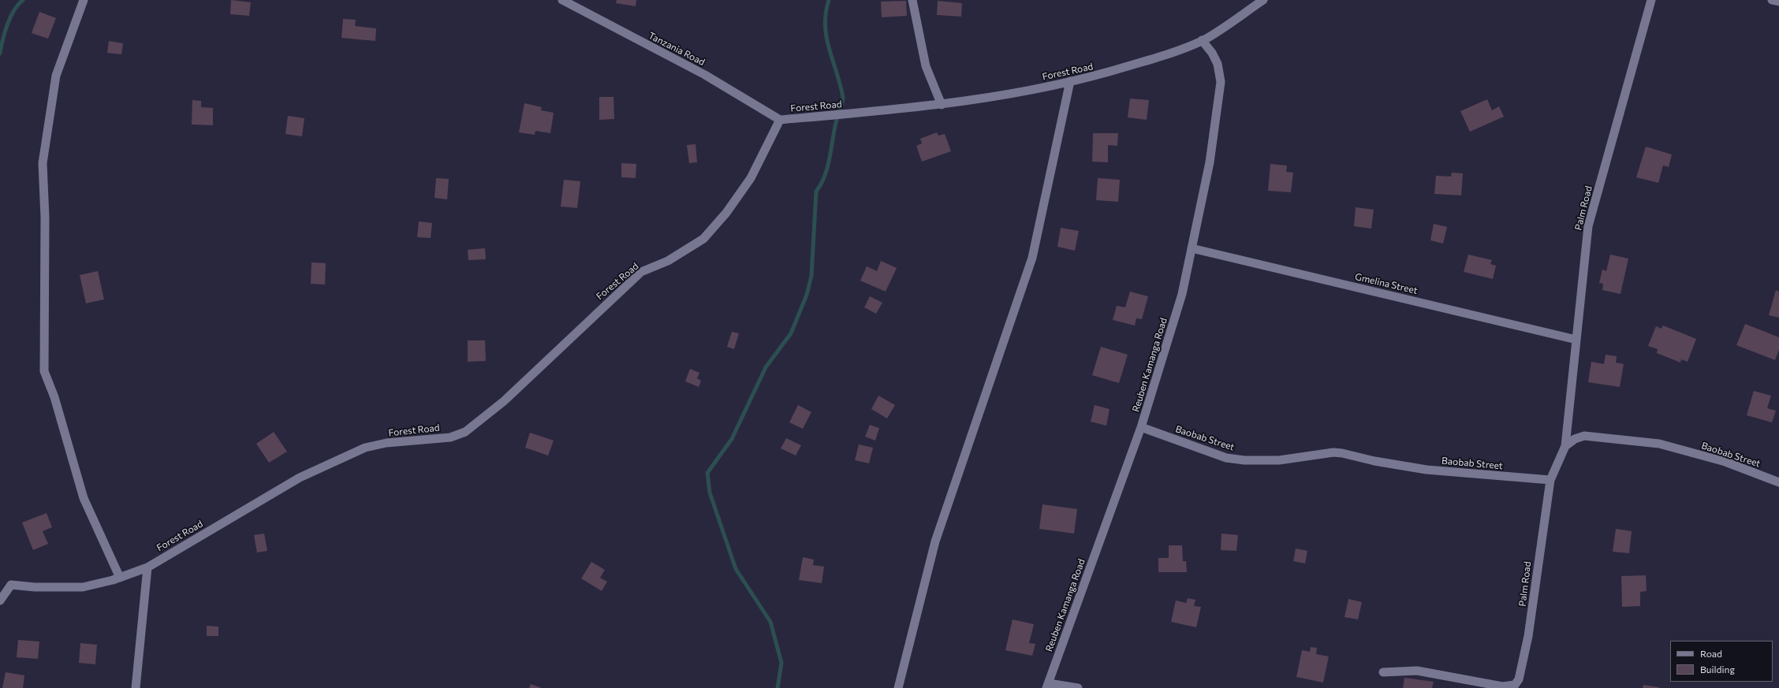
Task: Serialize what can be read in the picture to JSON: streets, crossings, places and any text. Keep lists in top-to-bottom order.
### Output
{
  "streets": {
    "street": [
      "Tanzania Road",
      "Forest Road",
      "Palm Road",
      "Gmelina Street",
      "Reuben Kamanga Road",
      "Baobab Street"
    ]
  },
  "crossings": [
    ["Tanzania Road", "Forest Road"],
    ["Forest Road", "Reuben Kamanga Road"],
    ["Palm Road", "Gmelina Street"],
    ["Palm Road", "Baobab Street"],
    ["Gmelina Street", "Reuben Kamanga Road"],
    ["Reuben Kamanga Road", "Baobab Street"]
  ],
  "legend": ["Road", "Building"]
}
